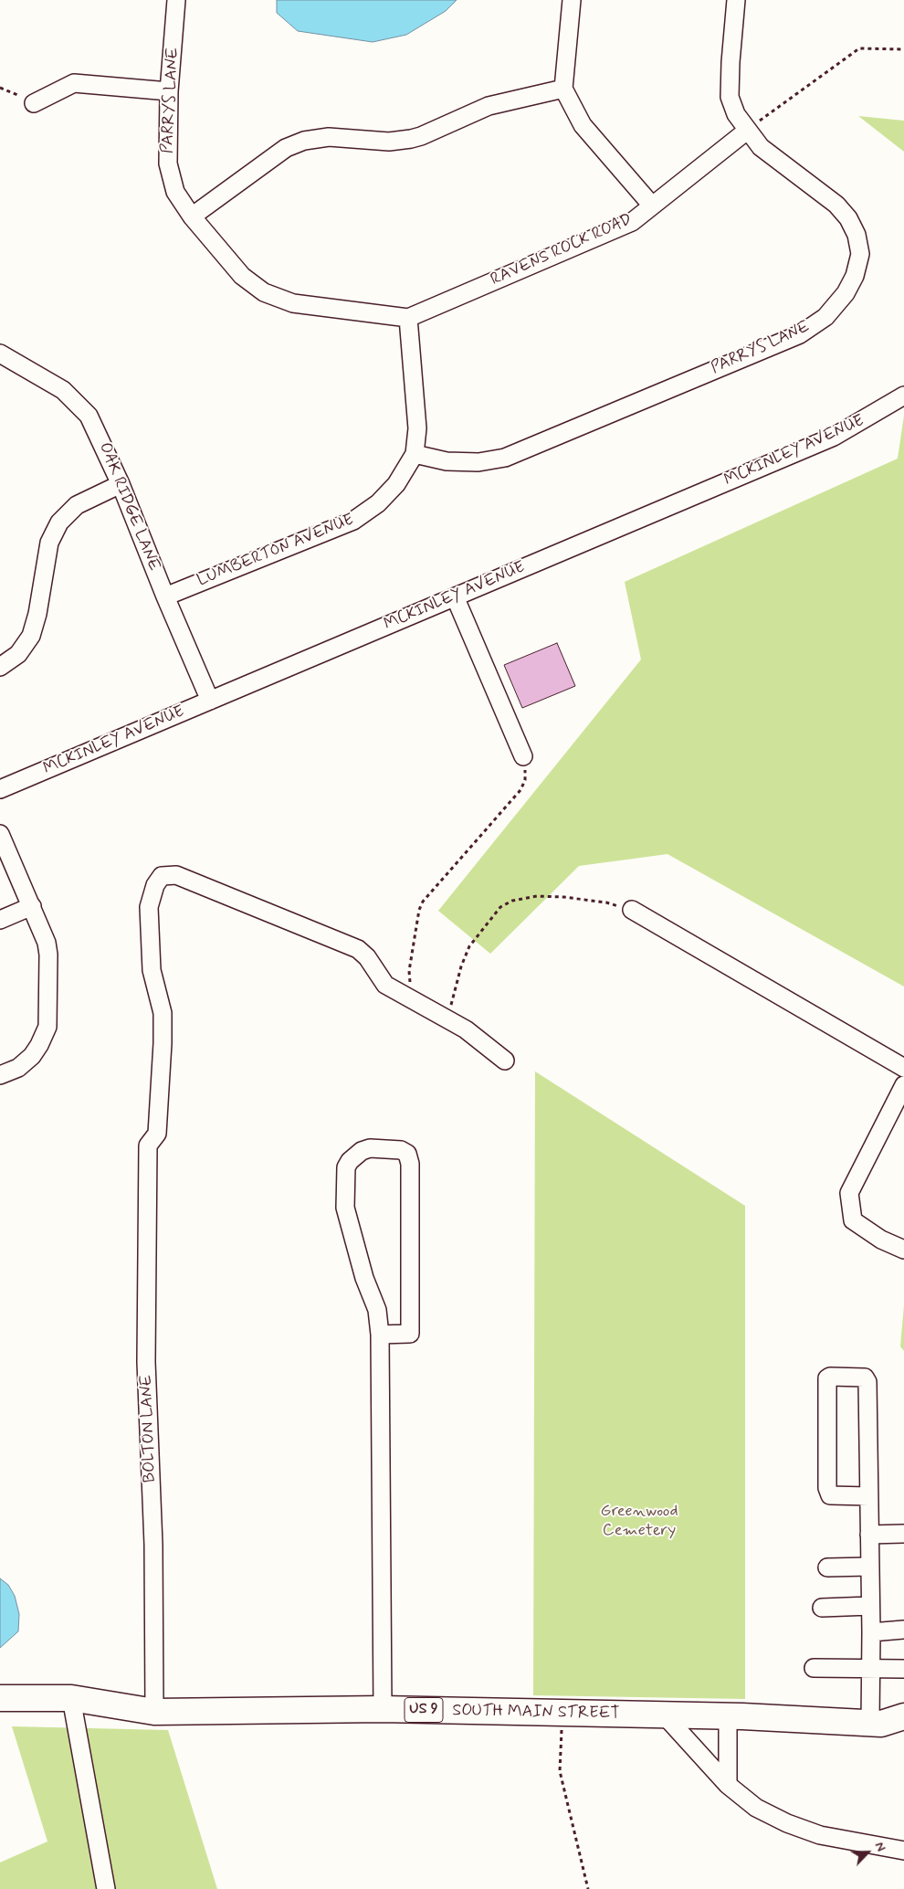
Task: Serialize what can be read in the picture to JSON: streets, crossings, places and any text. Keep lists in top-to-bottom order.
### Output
{
  "streets": {
    "highway": ["US 9", "SOUTH MAIN STREET"],
    "street": [
      "PARRYS LANE",
      "RAVENS ROCK ROAD",
      "MCKINLEY AVENUE",
      "OAK RIDGE LANE",
      "LUMBERTON AVENUE",
      "BOLTON LANE"
    ]
  },
  "crossings": [
    ["PARRYS LANE", "RAVENS ROCK ROAD"],
    ["PARRYS LANE", "LUMBERTON AVENUE"],
    ["RAVENS ROCK ROAD", "LUMBERTON AVENUE"],
    ["MCKINLEY AVENUE", "OAK RIDGE LANE"],
    ["OAK RIDGE LANE", "LUMBERTON AVENUE"],
    ["BOLTON LANE", "SOUTH MAIN STREET"],
    ["US 9", "SOUTH MAIN STREET"]
  ],
  "parks": ["Greenwood Cemetery"],
  "north": "top right"
}
